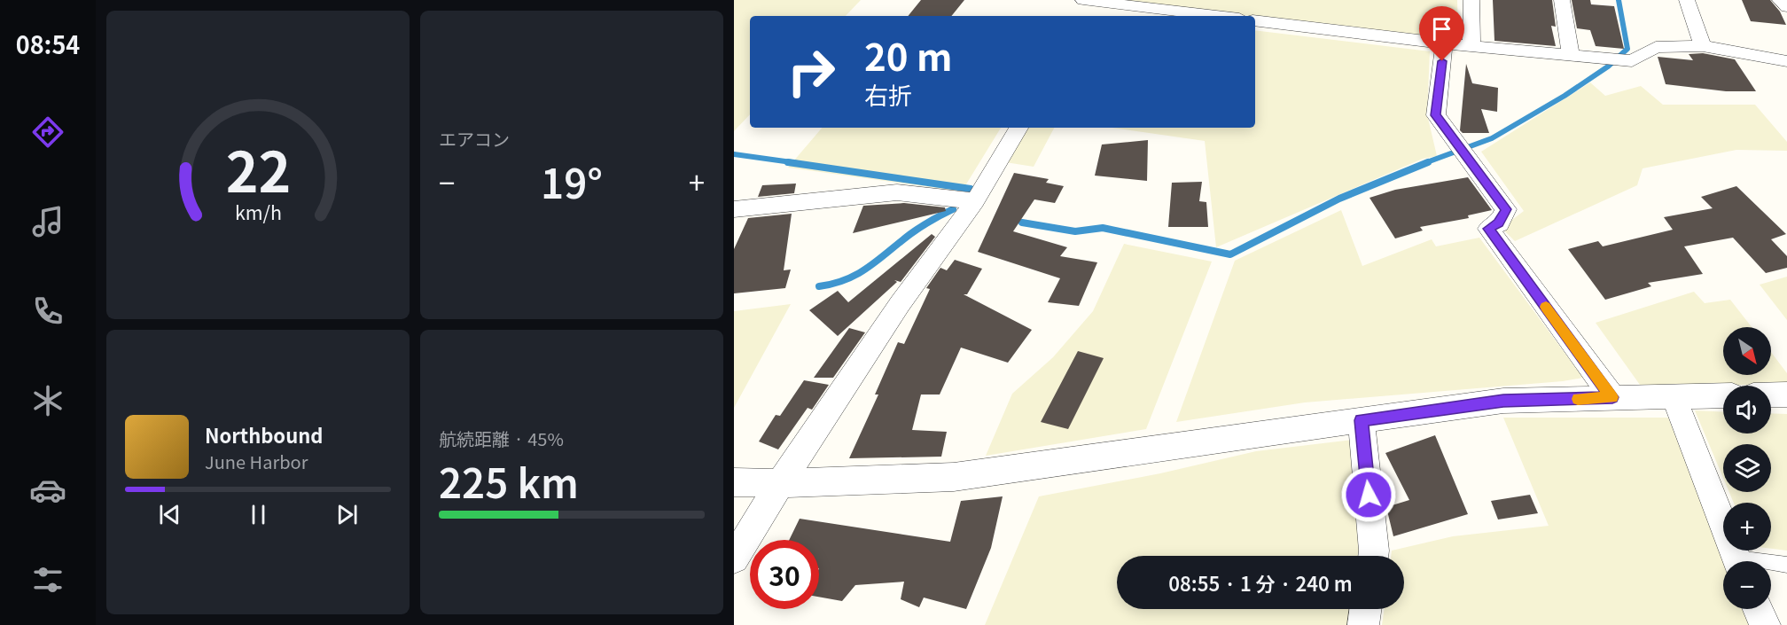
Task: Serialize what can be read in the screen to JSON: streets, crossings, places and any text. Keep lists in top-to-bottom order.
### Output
{
  "north": "bottom right",
  "page": {
    "tabs": "08:54",
    "tile": [
      "エアコン",
      ["航続距離 · 45%", "225 km"]
    ],
    "turn": ["20 m", "右折"],
    "heat": ["−", "19°", "+"],
    "map_buttons": ["+", "−"],
    "song": ["Northbound", "June Harbor"],
    "limit": "30",
    "trip": "08:55 · 1 分 · 240 m",
    "gauge": ["22", "km/h"]
  }
}
